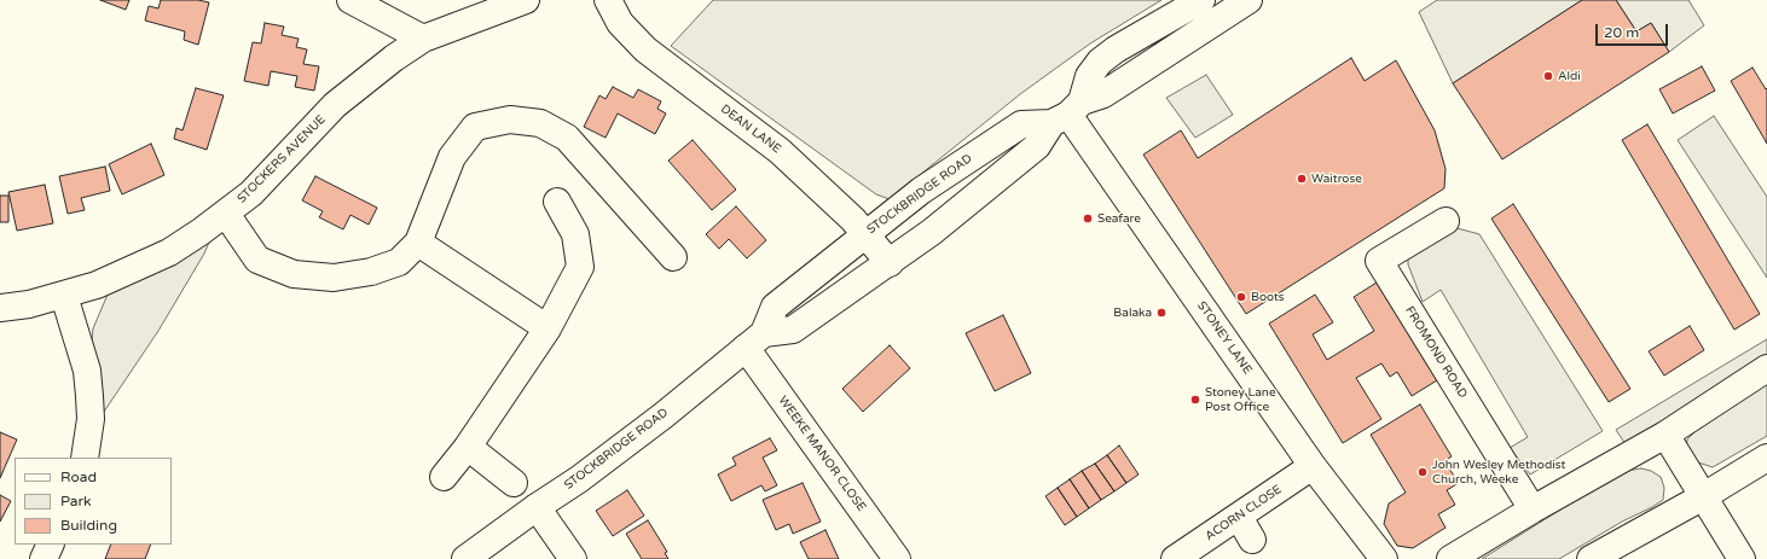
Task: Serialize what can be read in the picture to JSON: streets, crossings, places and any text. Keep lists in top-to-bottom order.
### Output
{
  "streets": {
    "street": [
      "DEAN LANE",
      "STOCKERS AVENUE",
      "STOCKBRIDGE ROAD",
      "STONEY LANE",
      "FROMOND ROAD",
      "WEEKE MANOR CLOSE",
      "ACORN CLOSE"
    ]
  },
  "crossings": [
    ["DEAN LANE", "STOCKBRIDGE ROAD"],
    ["STOCKBRIDGE ROAD", "STONEY LANE"],
    ["STOCKBRIDGE ROAD", "WEEKE MANOR CLOSE"],
    ["STONEY LANE", "ACORN CLOSE"]
  ],
  "places": [
    "Aldi",
    "Waitrose",
    "Seafare",
    "Boots",
    "Balaka",
    "Stoney Lane Post Office",
    "John Wesley Methodist Church, Weeke"
  ],
  "legend": ["Road", "Park", "Building"],
  "scale_bar": "20 m"
}
